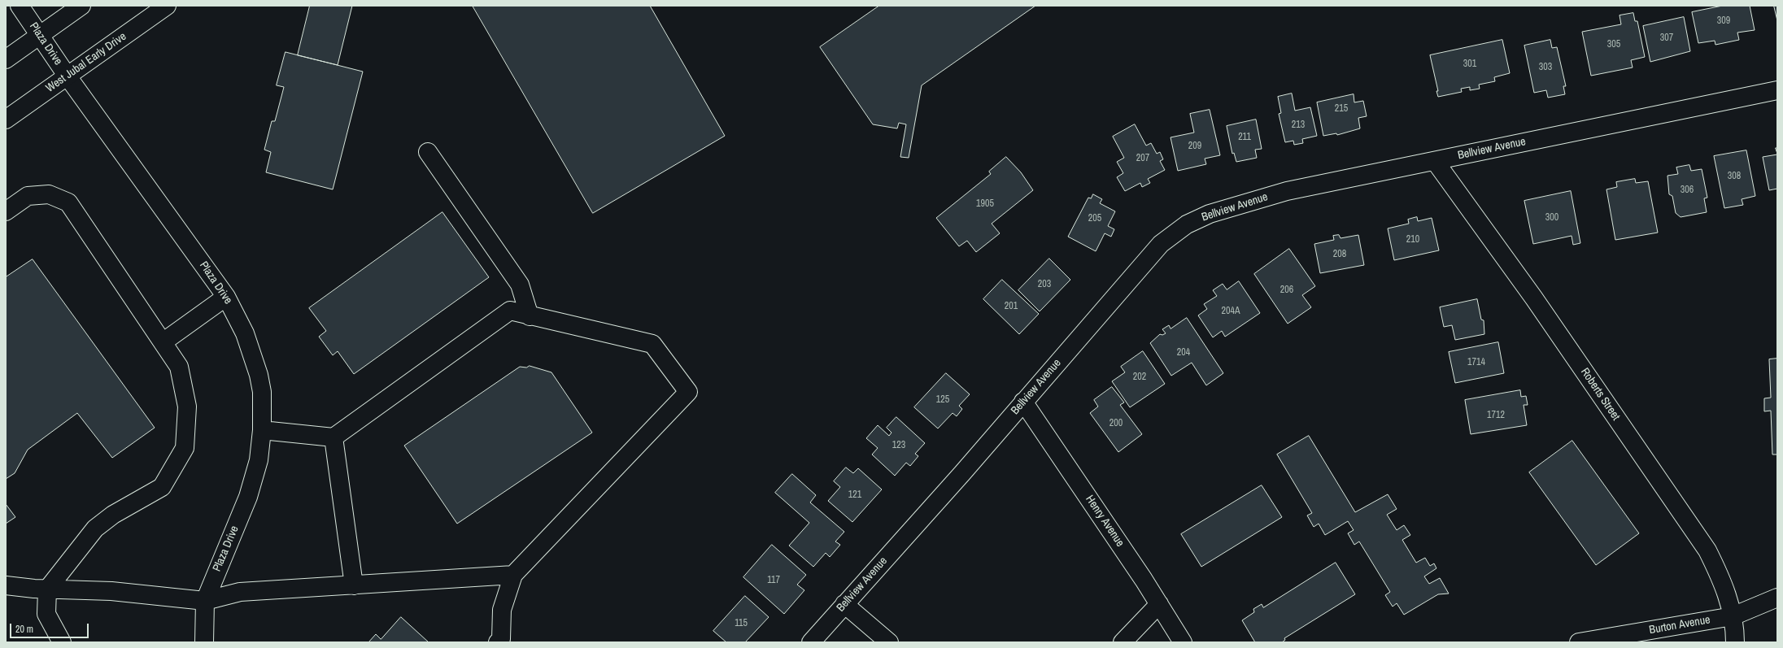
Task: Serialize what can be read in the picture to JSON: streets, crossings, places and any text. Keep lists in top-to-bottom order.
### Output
{
  "streets": {
    "street": [
      "Plaza Drive",
      "West Jubal Early Drive",
      "Bellview Avenue",
      "Roberts Street",
      "Henry Avenue",
      "Burton Avenue"
    ]
  },
  "crossings": [
    ["Plaza Drive", "West Jubal Early Drive"],
    ["Bellview Avenue", "Roberts Street"],
    ["Bellview Avenue", "Henry Avenue"],
    ["Roberts Street", "Burton Avenue"]
  ],
  "house_numbers": [
    "309",
    "307",
    "305",
    "301",
    "303",
    "215",
    "213",
    "211",
    "209",
    "207",
    "308",
    "306",
    "1905",
    "300",
    "205",
    "210",
    "208",
    "203",
    "206",
    "201",
    "204A",
    "204",
    "1714",
    "202",
    "125",
    "1712",
    "200",
    "123",
    "121",
    "117",
    "115"
  ],
  "scale_bar": "20 m"
}
